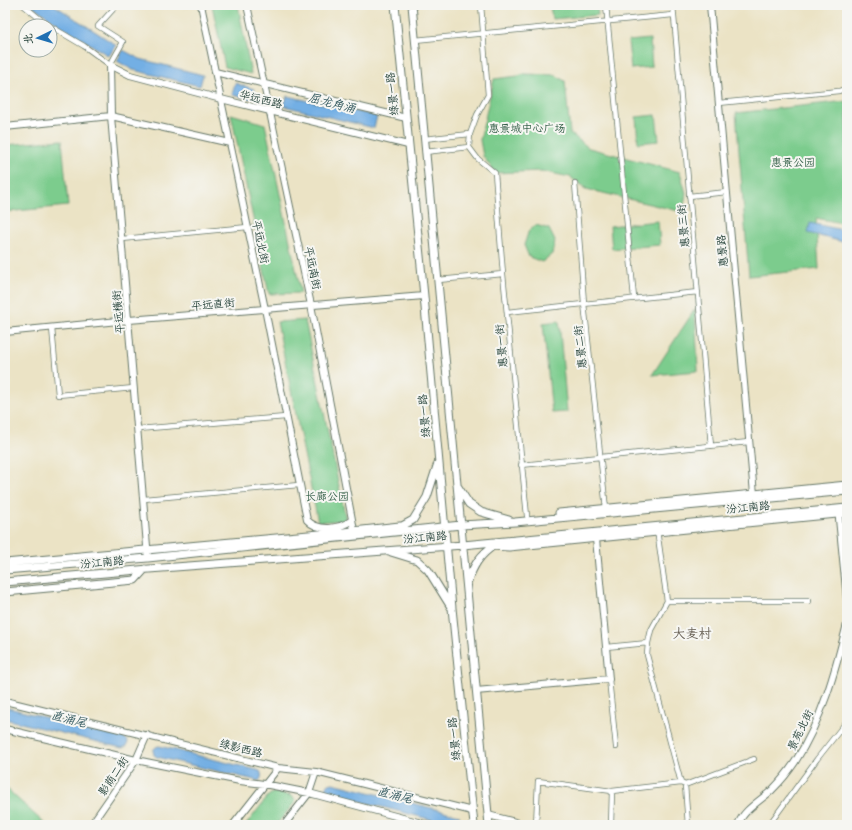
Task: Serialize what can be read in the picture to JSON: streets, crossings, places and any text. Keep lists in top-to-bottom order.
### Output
{
  "streets": {
    "main road": ["绿景一路", "汾江南路"],
    "street": [
      "华远西路",
      "惠景三街",
      "平远北街",
      "惠景路",
      "平远南街",
      "平远直街",
      "平远横街",
      "惠景一街",
      "惠景二街",
      "景苑北街",
      "绿影西路",
      "影荫二街"
    ]
  },
  "crossings": [
    ["绿景一路", "华远西路"],
    ["绿景一路", "平远直街"],
    ["绿景一路", "汾江南路"],
    ["绿景一路", "绿影西路"],
    ["华远西路", "平远北街"],
    ["华远西路", "平远南街"],
    ["华远西路", "平远横街"],
    ["平远北街", "平远直街"],
    ["平远南街", "平远直街"],
    ["平远南街", "汾江南路"],
    ["平远直街", "平远横街"],
    ["平远横街", "汾江南路"],
    ["绿影西路", "影荫二街"]
  ],
  "districts": ["大麦村"],
  "water": ["屈龙角涌", "直涌尾"],
  "parks": ["惠景城中心广场", "惠景公园", "长廊公园"],
  "north": "left"
}
